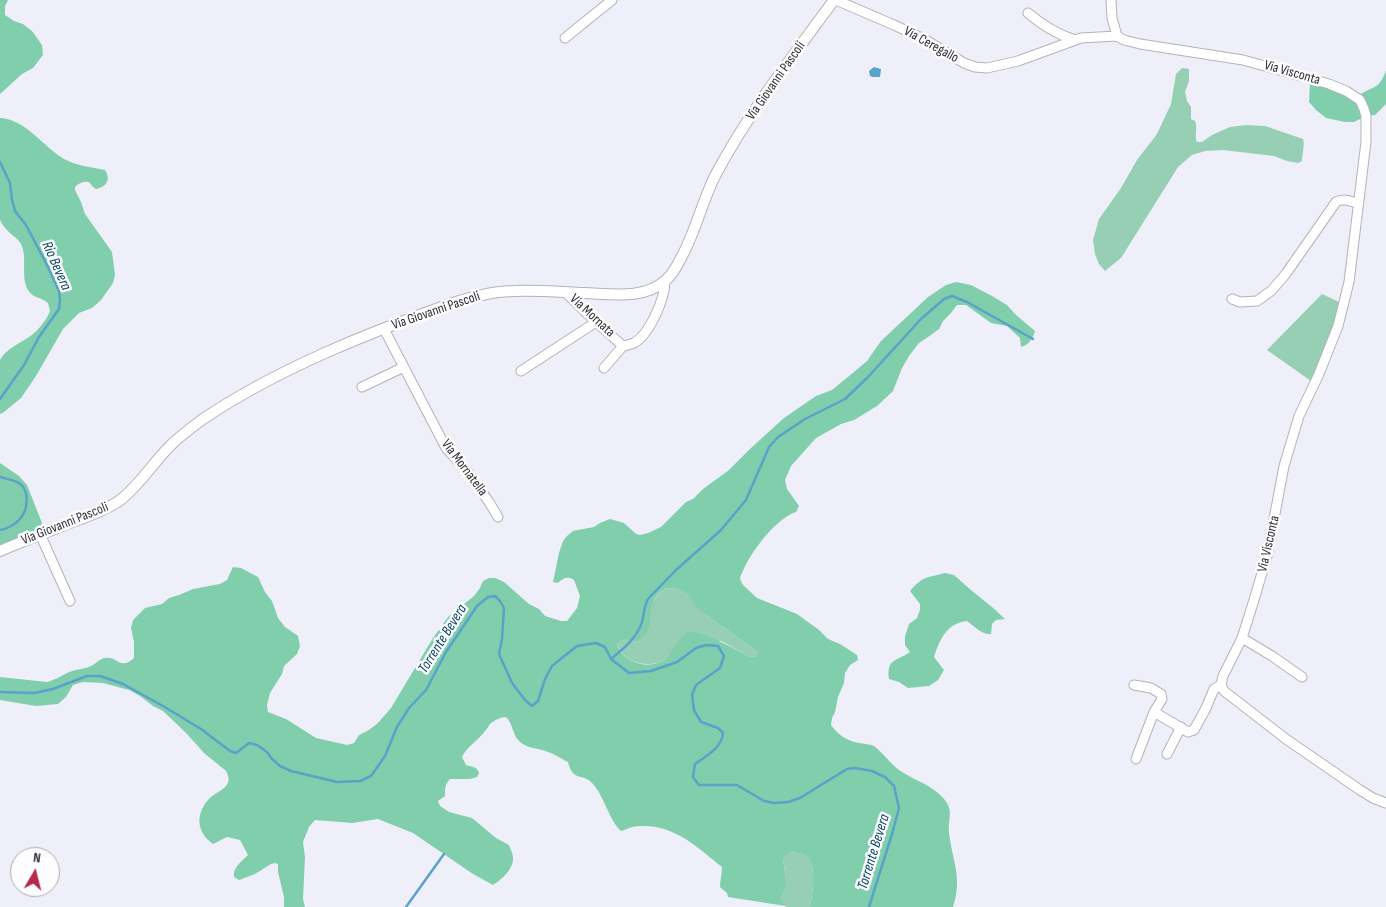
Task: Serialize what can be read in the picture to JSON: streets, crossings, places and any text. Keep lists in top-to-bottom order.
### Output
{
  "streets": {
    "street": [
      "Via Ceregallo",
      "Via Visconta",
      "Via Giovanni Pascoli",
      "Via Mornata",
      "Via Mornatella"
    ]
  },
  "crossings": [
    ["Via Ceregallo", "Via Visconta"],
    ["Via Ceregallo", "Via Giovanni Pascoli"],
    ["Via Giovanni Pascoli", "Via Mornata"],
    ["Via Giovanni Pascoli", "Via Mornatella"]
  ],
  "water": ["Rio Bevera", "Torrente Bevera"],
  "north": "top"
}
